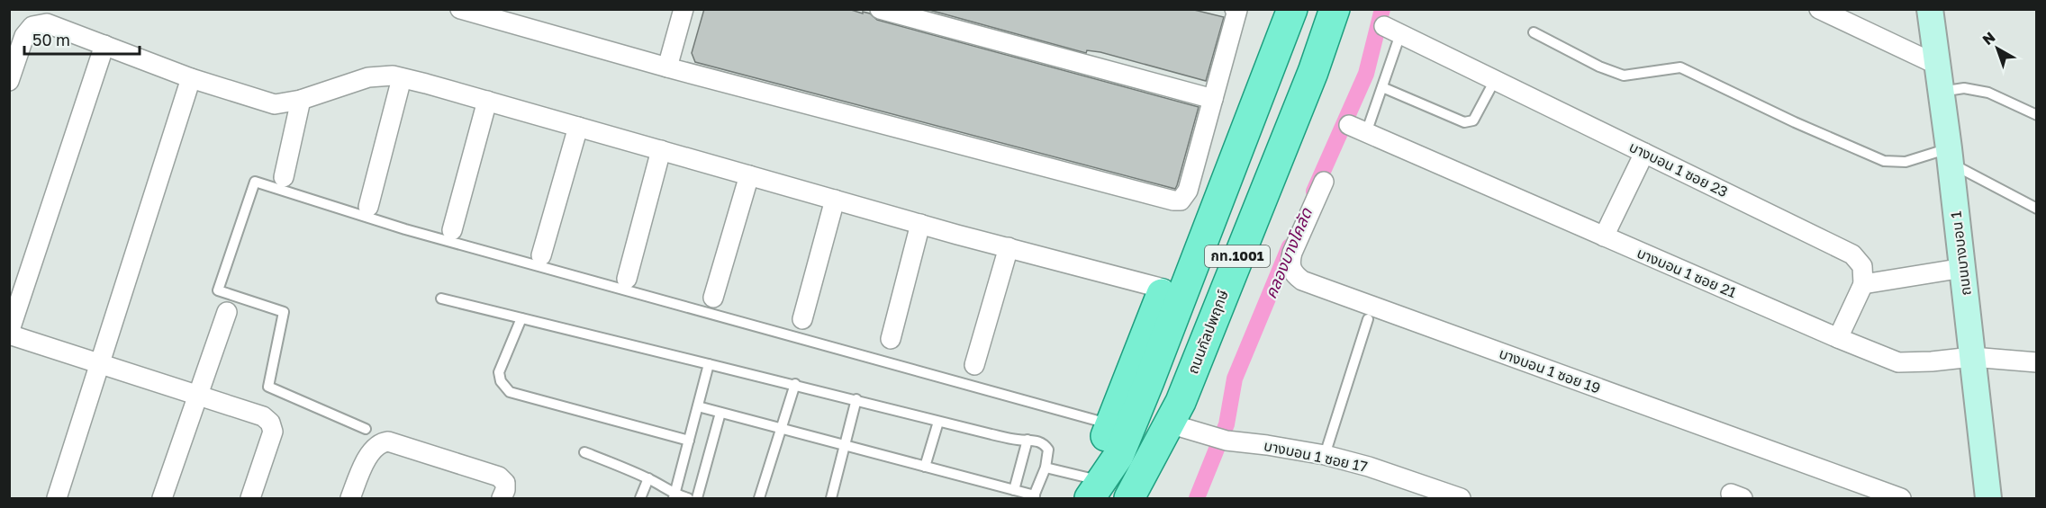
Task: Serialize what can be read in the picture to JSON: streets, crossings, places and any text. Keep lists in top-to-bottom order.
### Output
{
  "streets": {
    "main road": ["ถนนบางบอน 1", "กท.1001", "ถนนกัลปพฤกษ์"],
    "street": [
      "บางบอน 1 ซอย 23",
      "บางบอน 1 ซอย 21",
      "บางบอน 1 ซอย 19",
      "บางบอน 1 ซอย 17"
    ]
  },
  "crossings": [
    ["ถนนบางบอน 1", "บางบอน 1 ซอย 21"],
    ["กท.1001", "ถนนกัลปพฤกษ์"],
    ["ถนนกัลปพฤกษ์", "บางบอน 1 ซอย 17"]
  ],
  "water": ["คลองบางโคลัด"],
  "scale_bar": "50 m",
  "north": "top left"
}
